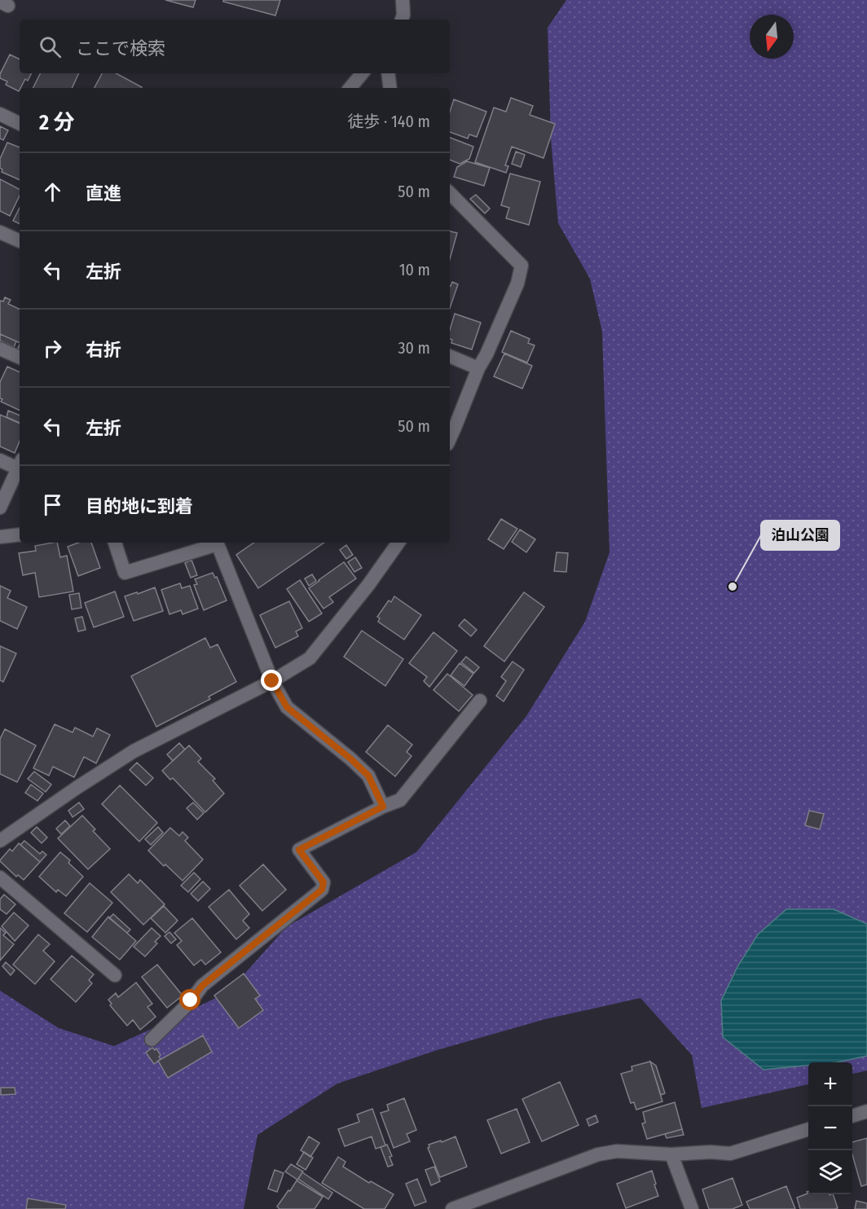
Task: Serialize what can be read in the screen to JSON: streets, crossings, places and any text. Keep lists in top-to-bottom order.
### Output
{
  "places": ["泊山公園"],
  "north": "bottom",
  "page": {
    "search": "ここで検索",
    "heading": ["2 分", "徒歩 · 140 m"],
    "list": [
      ["直進", "50 m"],
      ["左折", "10 m"],
      ["右折", "30 m"],
      ["左折", "50 m"],
      "目的地に到着"
    ],
    "map_buttons": ["+", "−"]
  }
}
